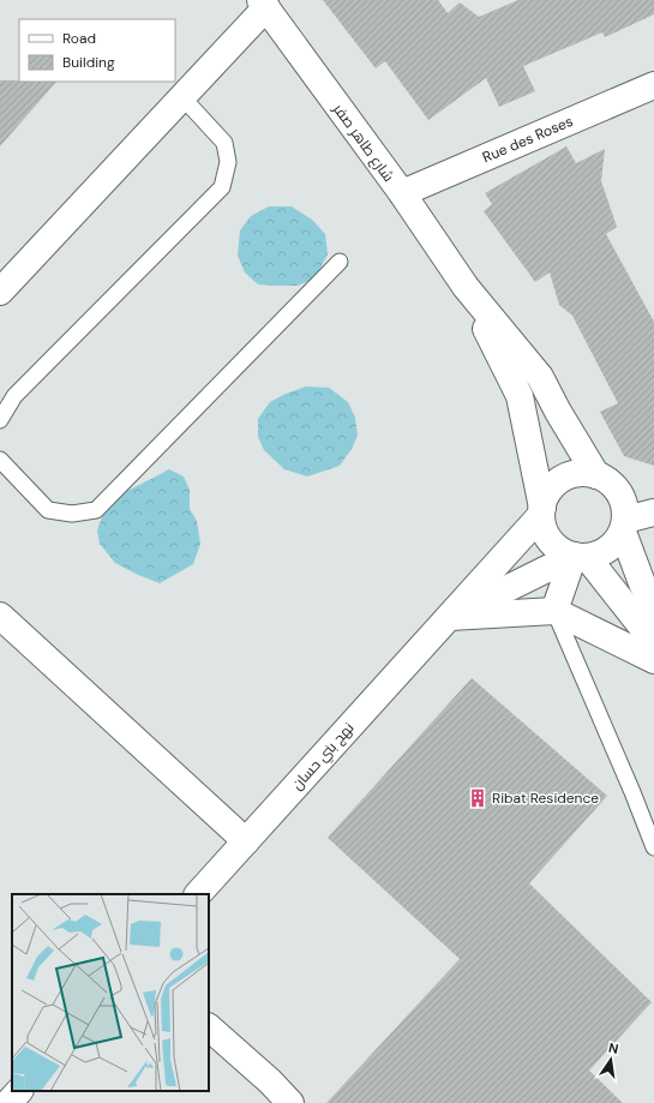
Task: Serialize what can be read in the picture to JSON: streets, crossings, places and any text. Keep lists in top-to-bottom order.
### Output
{
  "streets": {
    "street": ["Rue des Roses", "شارع طاهر صفر", "نهج بني حسان"]
  },
  "crossings": [
    ["Rue des Roses", "شارع طاهر صفر"],
    ["شارع طاهر صفر", "نهج بني حسان"]
  ],
  "places": {
    "building": ["Ribat Residence"]
  },
  "legend": ["Road", "Building"],
  "north": "top"
}
